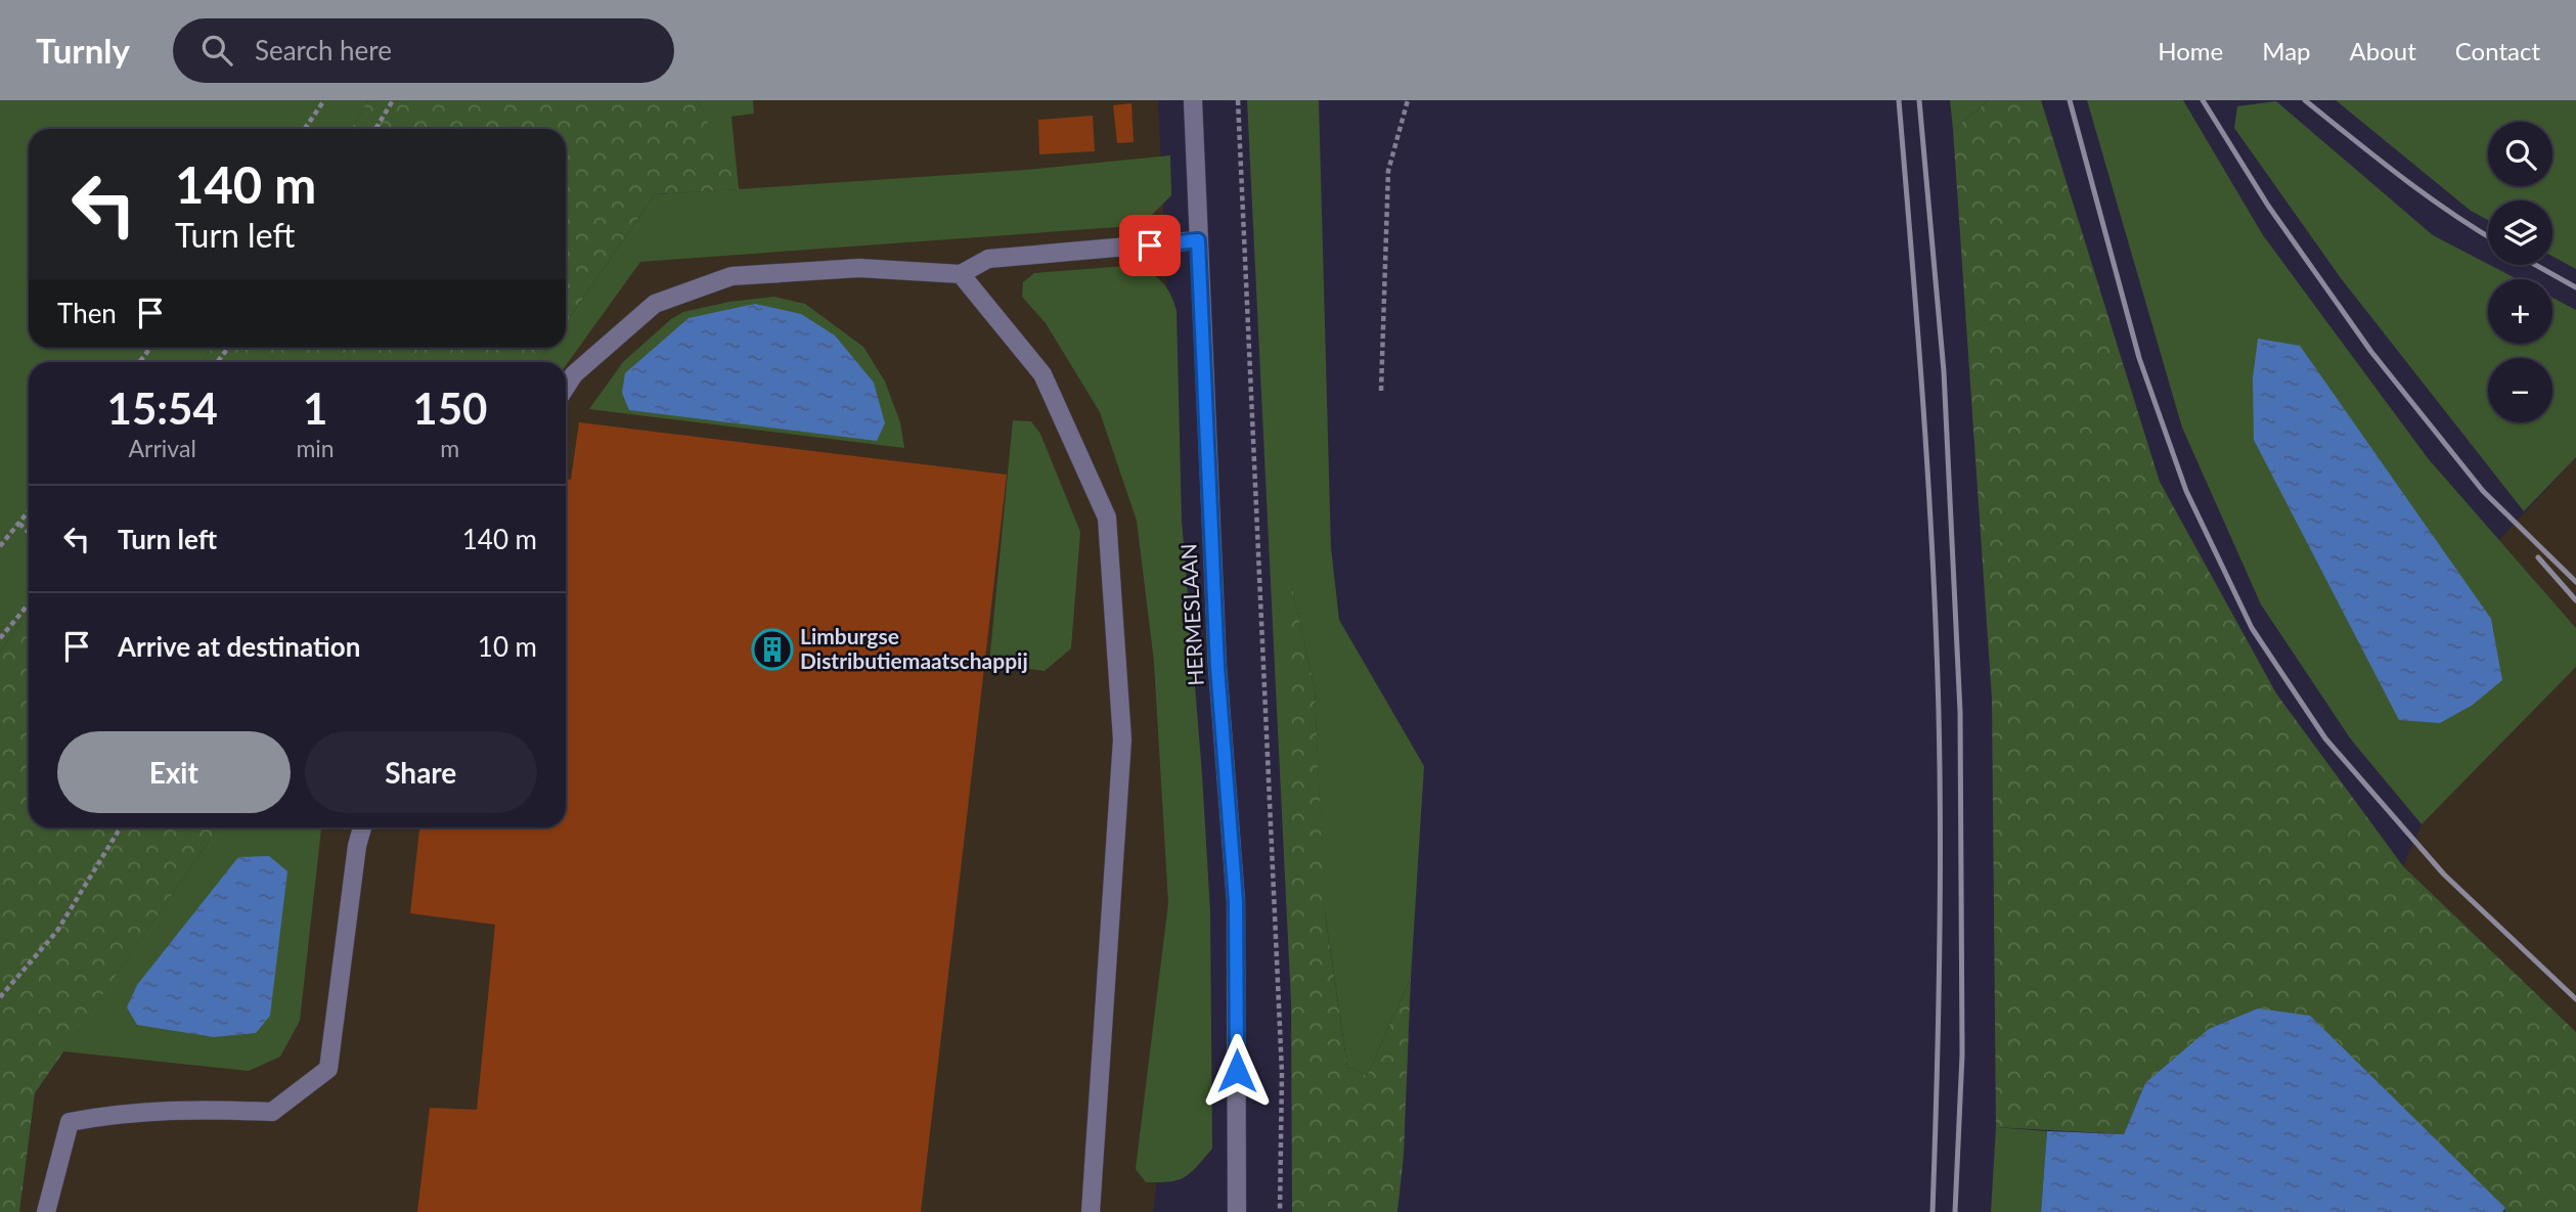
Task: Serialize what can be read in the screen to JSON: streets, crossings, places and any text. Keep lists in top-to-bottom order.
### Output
{
  "streets": {
    "street": ["HERMESLAAN"]
  },
  "places": {
    "building": ["Limburgse Distributiemaatschappij"]
  },
  "page": {
    "header": "Turnly",
    "search": "Search here",
    "nav": [
      "Home",
      "Map",
      "About",
      "Contact"
    ],
    "map_buttons": ["+", "−"],
    "turn": ["140 m", "Turn left"],
    "then": "Then",
    "eta": [
      "15:54",
      "Arrival",
      "1",
      "min",
      "150",
      "m"
    ],
    "list": [
      {
        "name": "Turn left",
        "value": "140 m"
      },
      {
        "name": "Arrive at destination",
        "value": "10 m"
      }
    ],
    "buttons": ["Exit", "Share"]
  }
}
